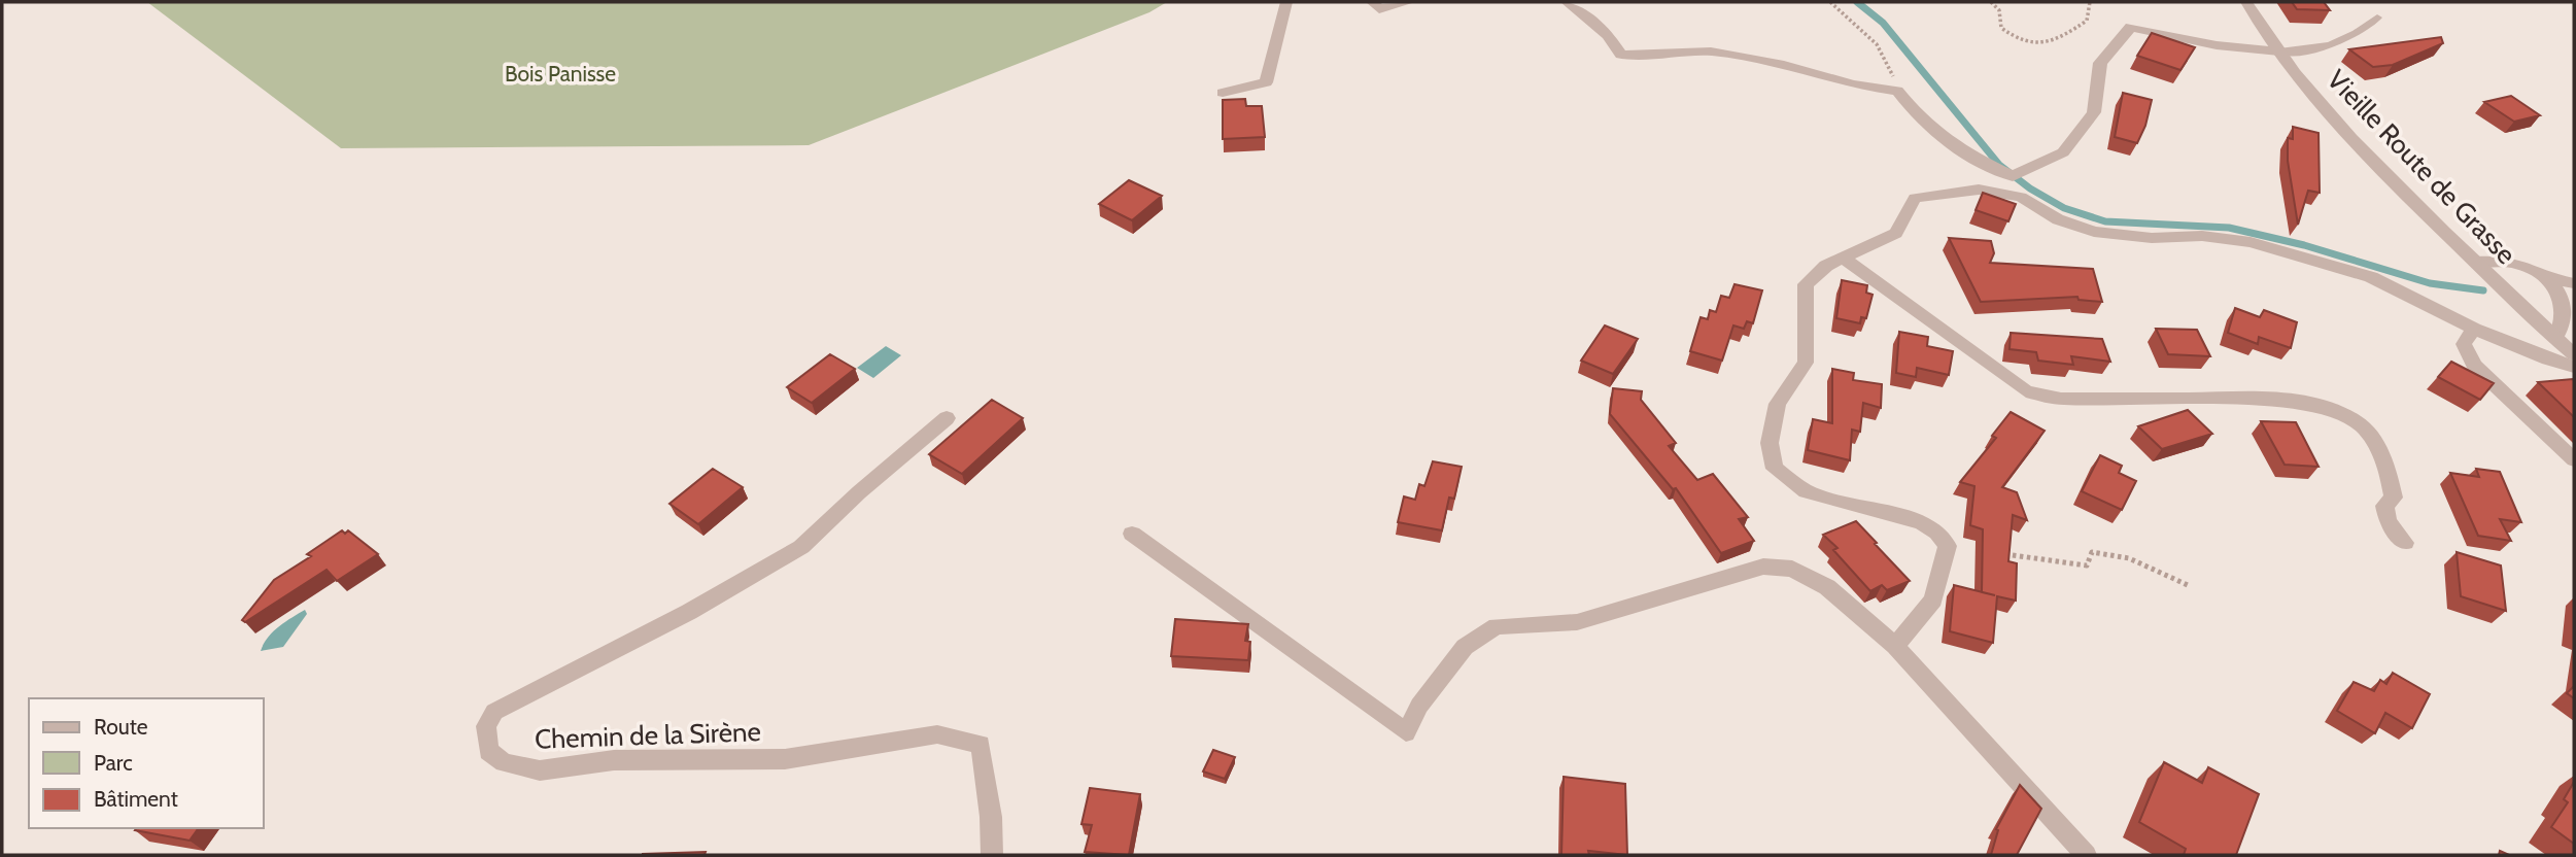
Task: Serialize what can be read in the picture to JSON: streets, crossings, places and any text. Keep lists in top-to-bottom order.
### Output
{
  "streets": {
    "street": ["Vieille Route de Grasse", "Chemin de la Sirène"]
  },
  "parks": ["Bois Panisse"],
  "legend": ["Route", "Parc", "Bâtiment"]
}
